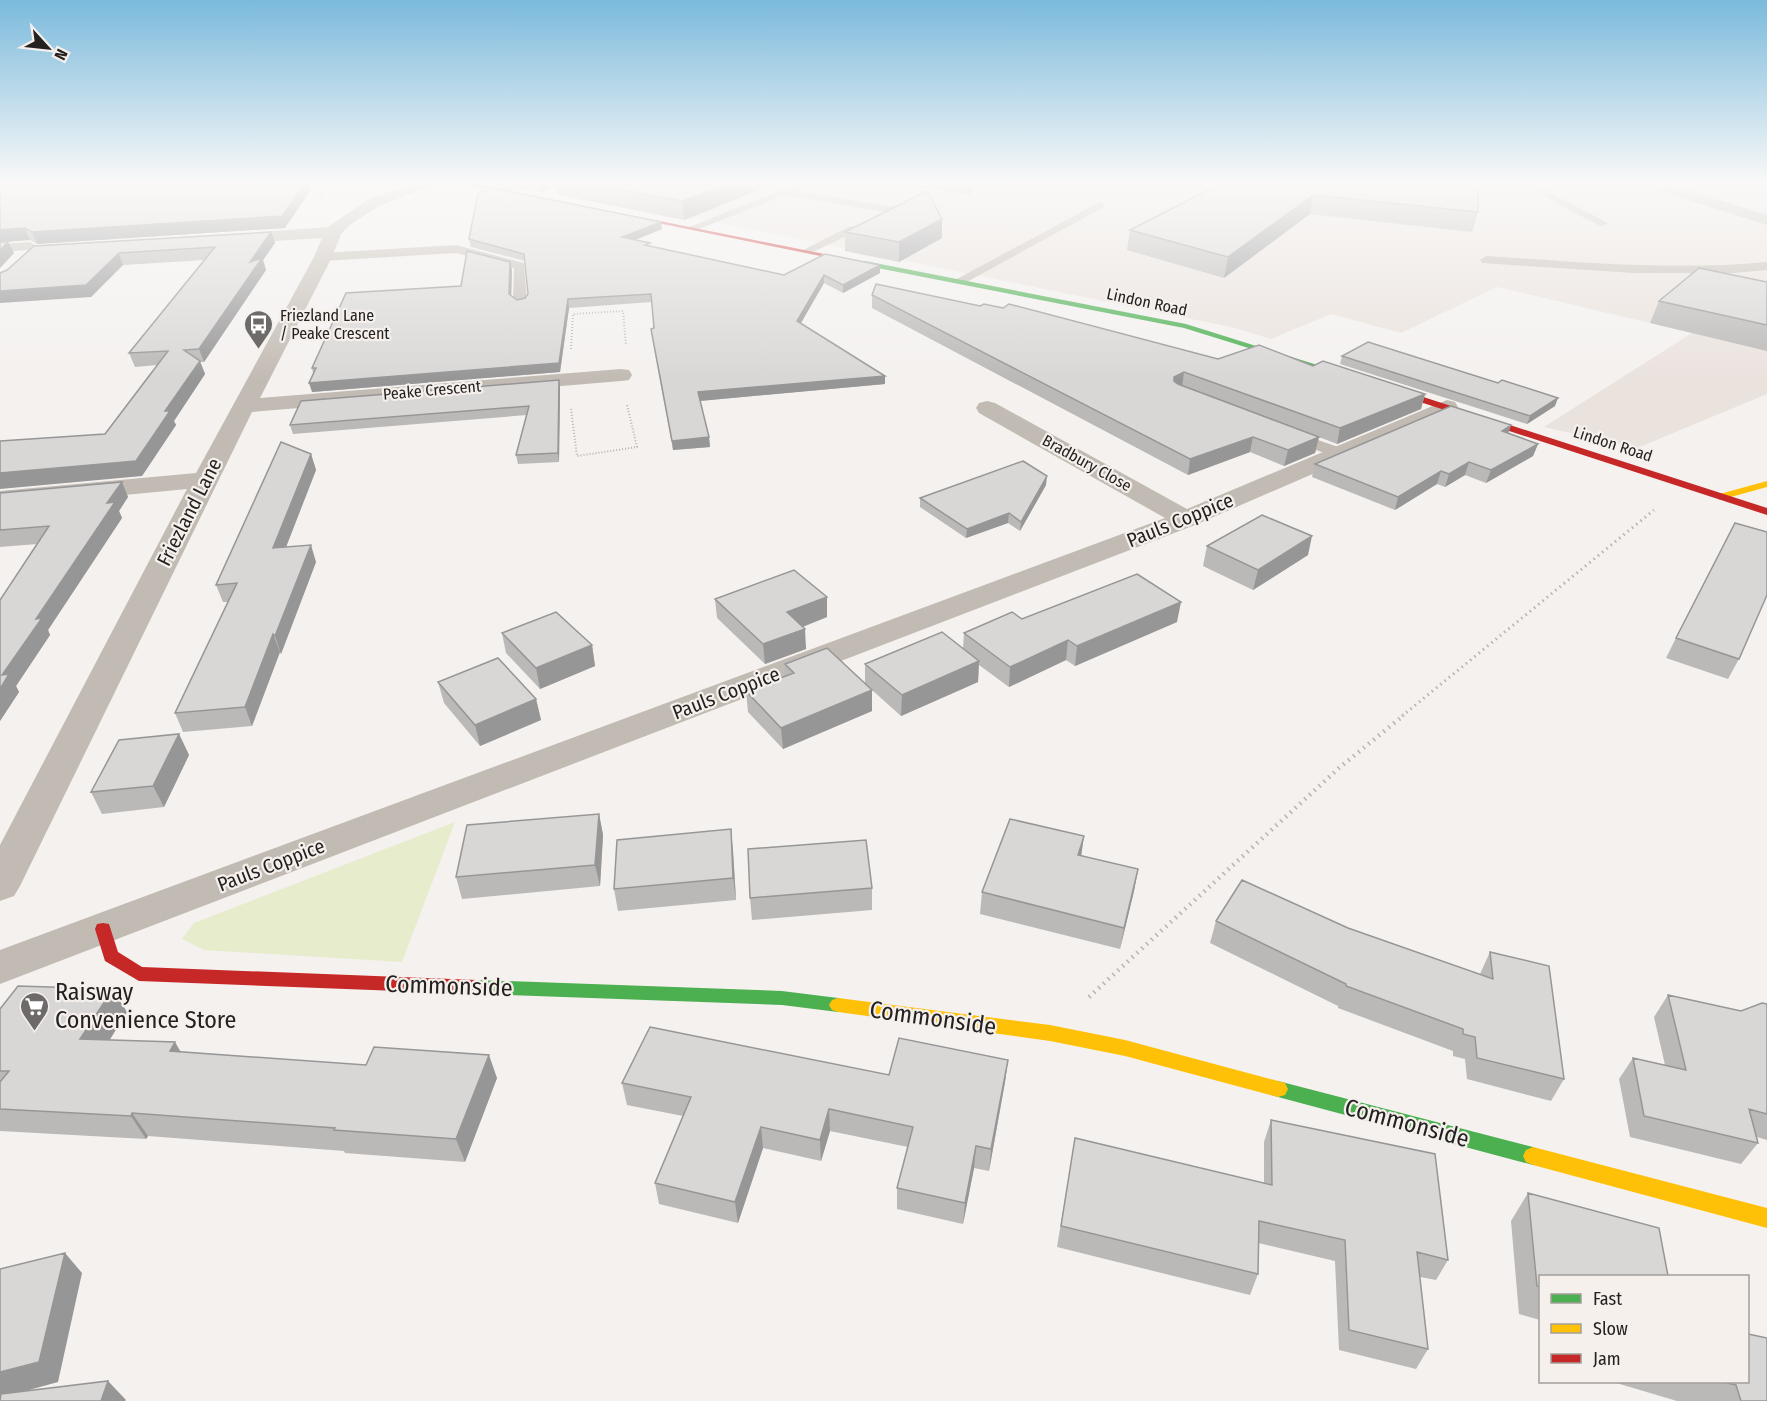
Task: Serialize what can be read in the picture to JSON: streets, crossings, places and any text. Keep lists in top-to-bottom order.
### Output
{
  "streets": {
    "main road": ["Lindon Road", "Commonside"],
    "street": [
      "Peake Crescent",
      "Bradbury Close",
      "Friezland Lane",
      "Pauls Coppice"
    ]
  },
  "crossings": [
    ["Lindon Road", "Pauls Coppice"],
    ["Peake Crescent", "Friezland Lane"],
    ["Bradbury Close", "Pauls Coppice"],
    ["Pauls Coppice", "Commonside"]
  ],
  "places": {
    "bus stop": ["Friezland Lane / Peake Crescent"],
    "supermarket": ["Raisway Convenience Store"]
  },
  "legend": ["Fast", "Slow", "Jam"],
  "north": "bottom right"
}
